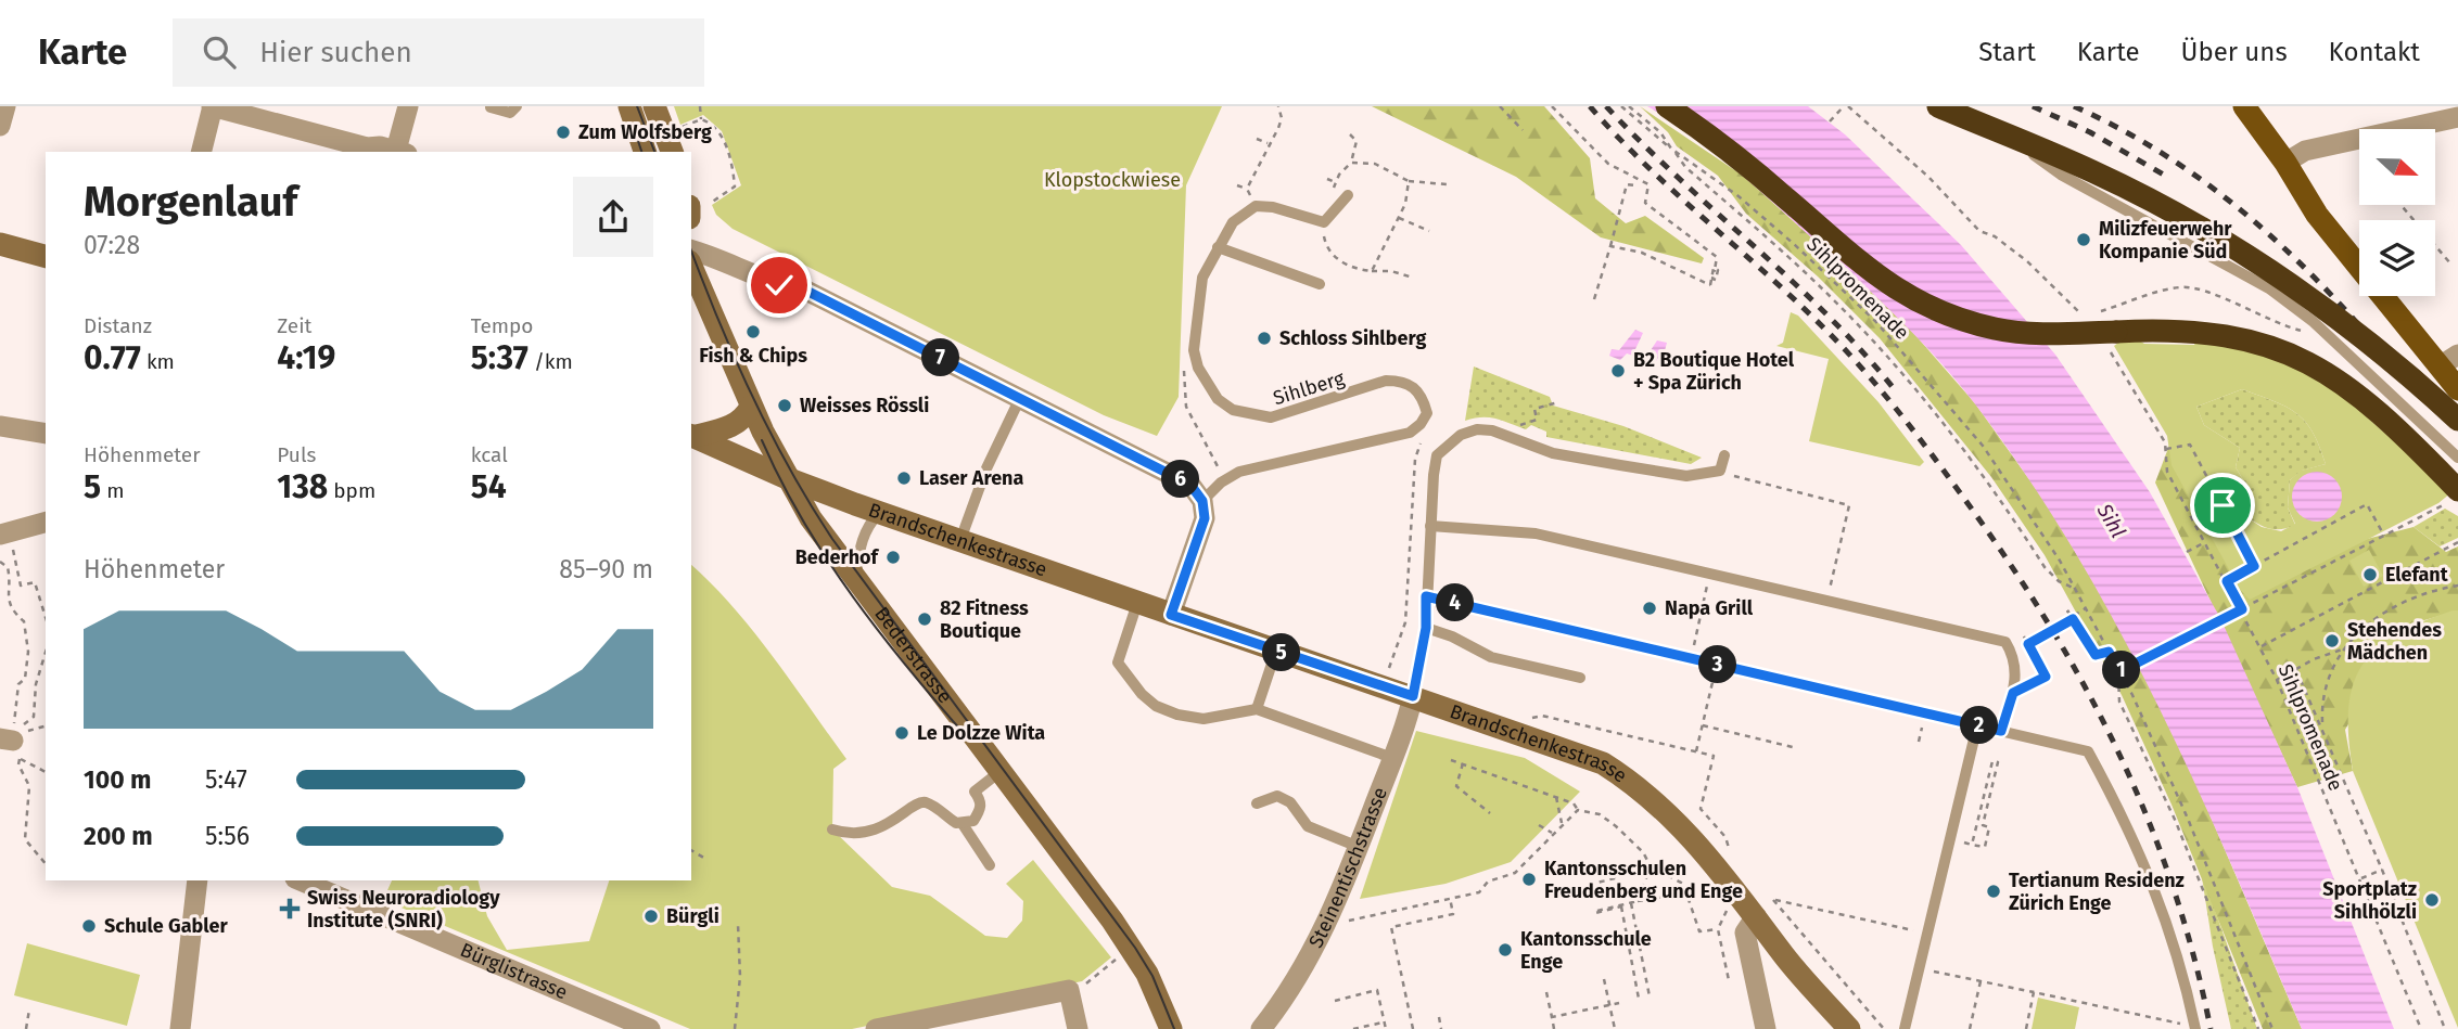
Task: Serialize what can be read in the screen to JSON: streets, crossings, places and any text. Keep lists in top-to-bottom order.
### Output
{
  "streets": {
    "street": [
      "Brandschenkestrasse",
      "Bederstrasse",
      "Steinentischstrasse",
      "Bürglistrasse"
    ],
    "lane": ["Sihlberg"],
    "path": ["Sihlpromenade"]
  },
  "crossings": [
    ["Brandschenkestrasse", "Bederstrasse"],
    ["Brandschenkestrasse", "Steinentischstrasse"]
  ],
  "water": ["Sihl"],
  "parks": ["Klopstockwiese"],
  "places": {
    "other": [
      "Zum Wolfsberg",
      "Milizfeuerwehr Kompanie Süd",
      "Fish & Chips",
      "Schloss Sihlberg",
      "B2 Boutique Hotel + Spa Zürich",
      "Weisses Rössli",
      "Laser Arena",
      "Bederhof",
      "Elefant",
      "Napa Grill",
      "82 Fitness Boutique",
      "Stehendes Mädchen",
      "Le Dolzze Wita",
      "Kantonsschulen Freudenberg und Enge",
      "Tertianum Residenz Zürich Enge",
      "Sportplatz Sihlhölzli",
      "Bürgli",
      "Schule Gabler",
      "Kantonsschule Enge"
    ],
    "health": ["Swiss Neuroradiology Institute (SNRI)"]
  },
  "north": "right",
  "page": {
    "header": "Karte",
    "search": "Hier suchen",
    "nav": [
      "Start",
      "Karte",
      "Über uns",
      "Kontakt"
    ],
    "heading": ["Morgenlauf", "07:28"],
    "stats": [
      ["Distanz", "0.77 km"],
      ["Zeit", "4:19"],
      ["Tempo", "5:37 /km"],
      ["Höhenmeter", "5 m"],
      ["Puls", "138 bpm"],
      ["kcal", "54"]
    ],
    "pins": [
      "7",
      "6",
      "4",
      "5",
      "3",
      "1",
      "2"
    ],
    "chart": ["Höhenmeter", "85–90 m"],
    "list": [
      {
        "name": "100 m",
        "note": "5:47"
      },
      {
        "name": "200 m",
        "note": "5:56"
      }
    ]
  }
}
